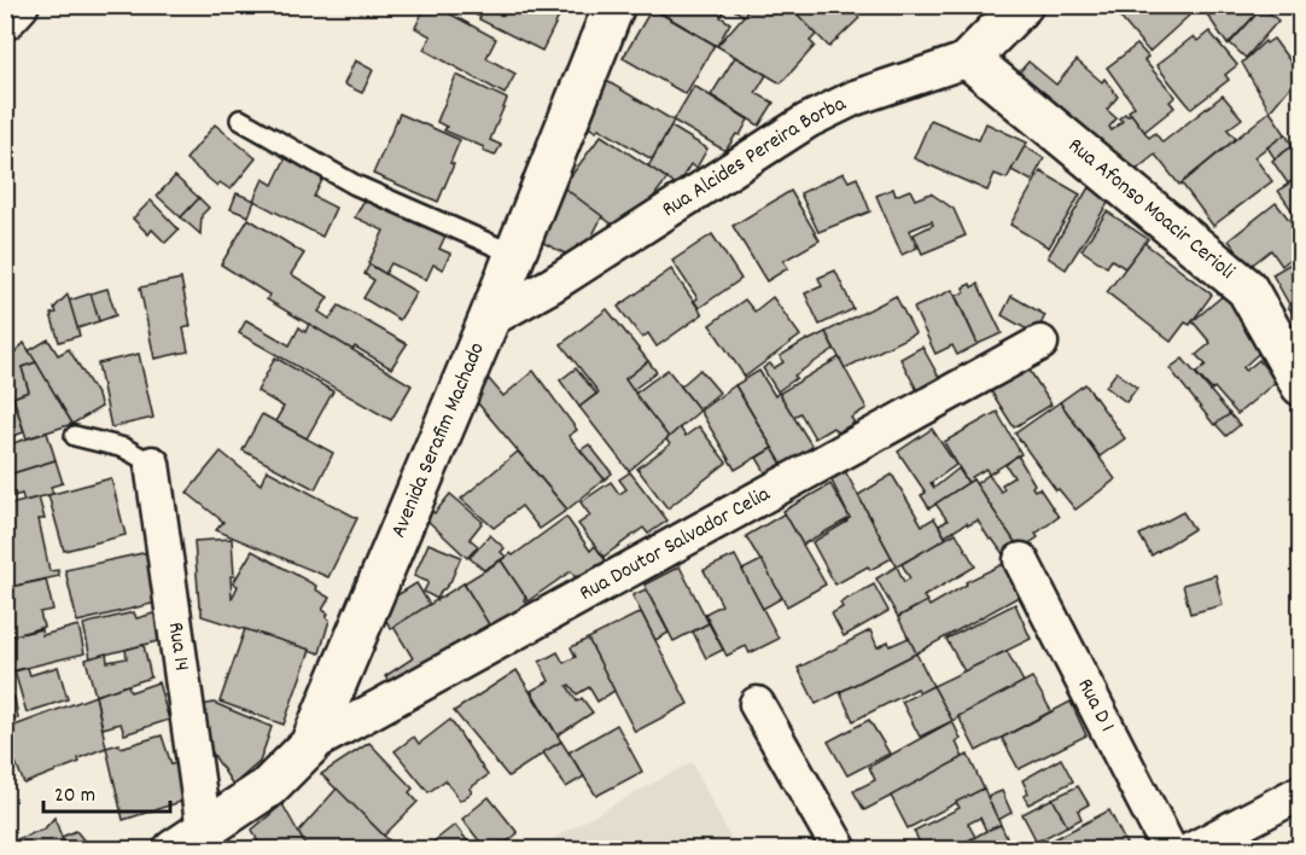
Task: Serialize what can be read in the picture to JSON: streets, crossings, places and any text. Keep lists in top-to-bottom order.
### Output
{
  "streets": {
    "street": [
      "Rua Alcides Pereira Borba",
      "Rua Afonso Moacir Cerioli",
      "Avenida Serafim Machado",
      "Rua Doutor Salvador Celia",
      "Rua 14",
      "Rua D 1"
    ]
  },
  "crossings": [
    ["Rua Alcides Pereira Borba", "Rua Afonso Moacir Cerioli"],
    ["Rua Alcides Pereira Borba", "Avenida Serafim Machado"],
    ["Avenida Serafim Machado", "Rua Doutor Salvador Celia"],
    ["Avenida Serafim Machado", "Rua 14"]
  ],
  "scale_bar": "20 m"
}
